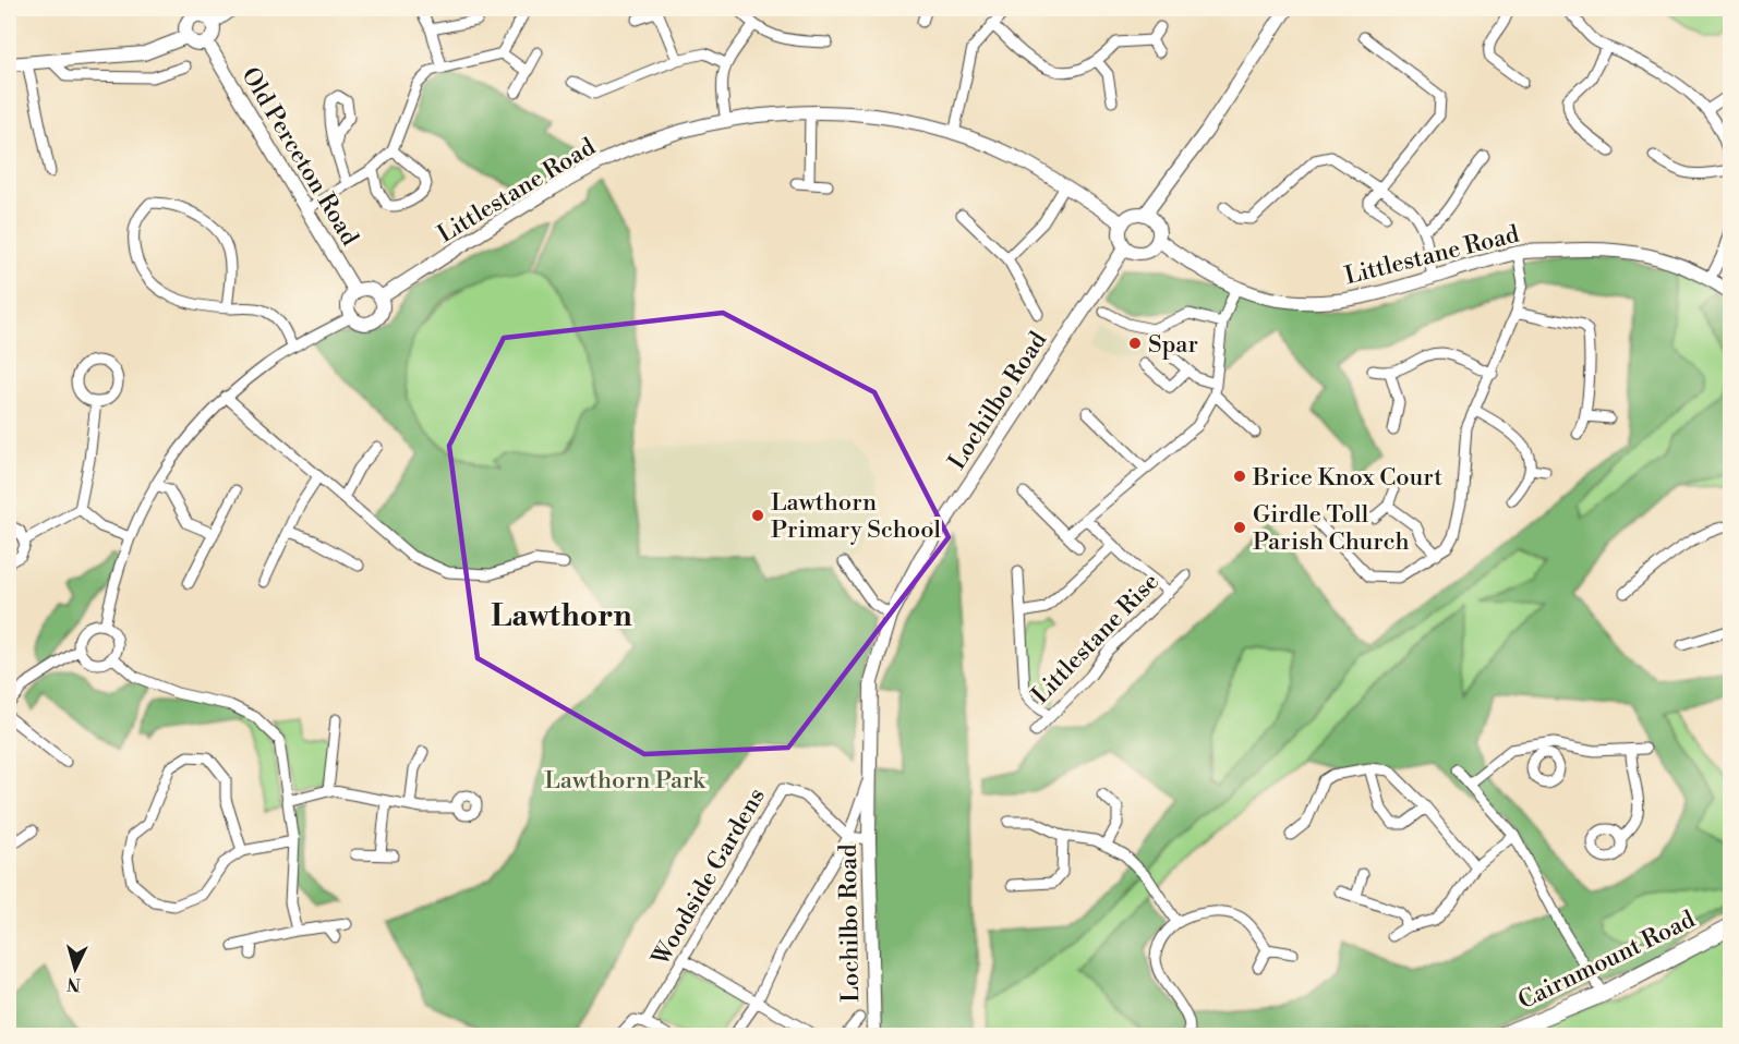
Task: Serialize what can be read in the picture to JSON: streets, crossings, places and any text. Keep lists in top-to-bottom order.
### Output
{
  "streets": {
    "main road": ["Cairnmount Road"],
    "street": [
      "Old Perceton Road",
      "Littlestane Road",
      "Lochilbo Road",
      "Littlestane Rise",
      "Woodside Gardens"
    ]
  },
  "crossings": [
    ["Old Perceton Road", "Littlestane Road"],
    ["Littlestane Road", "Lochilbo Road"]
  ],
  "districts": ["Lawthorn"],
  "parks": ["Lawthorn Park"],
  "places": [
    "Spar",
    "Brice Knox Court",
    "Lawthorn Primary School",
    "Girdle Toll Parish Church"
  ],
  "north": "bottom"
}
